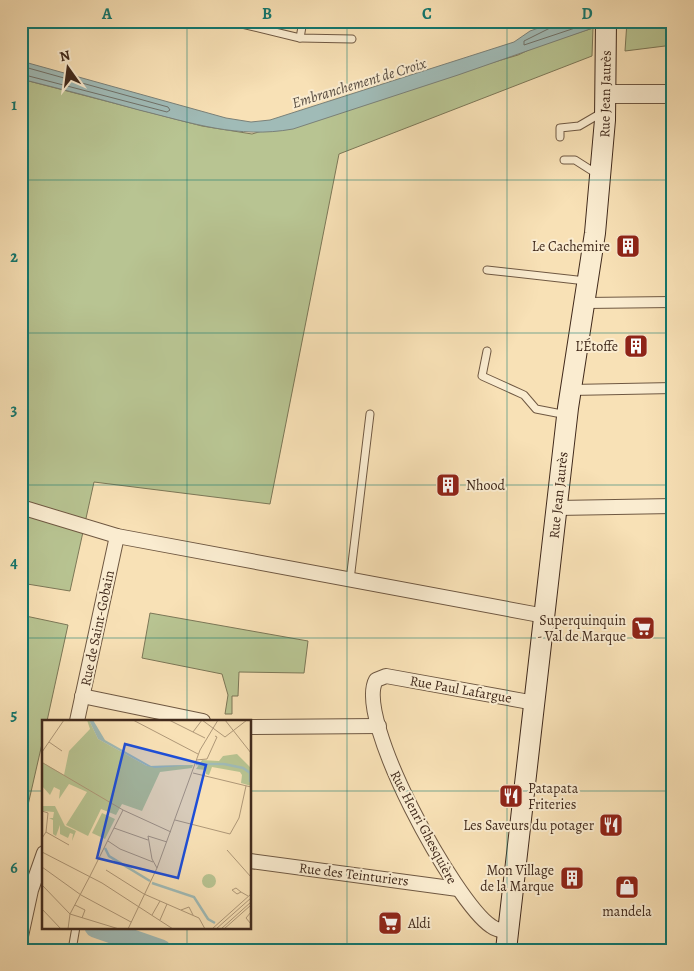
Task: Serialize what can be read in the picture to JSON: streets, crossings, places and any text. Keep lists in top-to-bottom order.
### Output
{
  "streets": {
    "main road": ["Rue Jean Jaurès"],
    "street": [
      "Rue de Saint-Gobain",
      "Rue Paul Lafargue",
      "Rue Henri Ghesquière",
      "Rue des Teinturiers"
    ]
  },
  "crossings": [
    ["Rue Jean Jaurès", "Rue Paul Lafargue"],
    ["Rue Jean Jaurès", "Rue Henri Ghesquière"],
    ["Rue Paul Lafargue", "Rue Henri Ghesquière"],
    ["Rue Henri Ghesquière", "Rue des Teinturiers"]
  ],
  "water": ["Embranchement de Croix"],
  "places": {
    "building": [
      "Le Cachemire",
      "L’Étoffe",
      "Nhood",
      "Mon Village de la Marque"
    ],
    "supermarket": ["Superquinquin - Val de Marque", "Aldi"],
    "restaurant": ["Patapata Friteries", "Les Saveurs du potager"],
    "shop": ["mandela"]
  },
  "north": "top",
  "grid": {
    "columns": [
      "A",
      "B",
      "C",
      "D"
    ],
    "rows": [
      "1",
      "2",
      "3",
      "4",
      "5",
      "6"
    ]
  }
}
